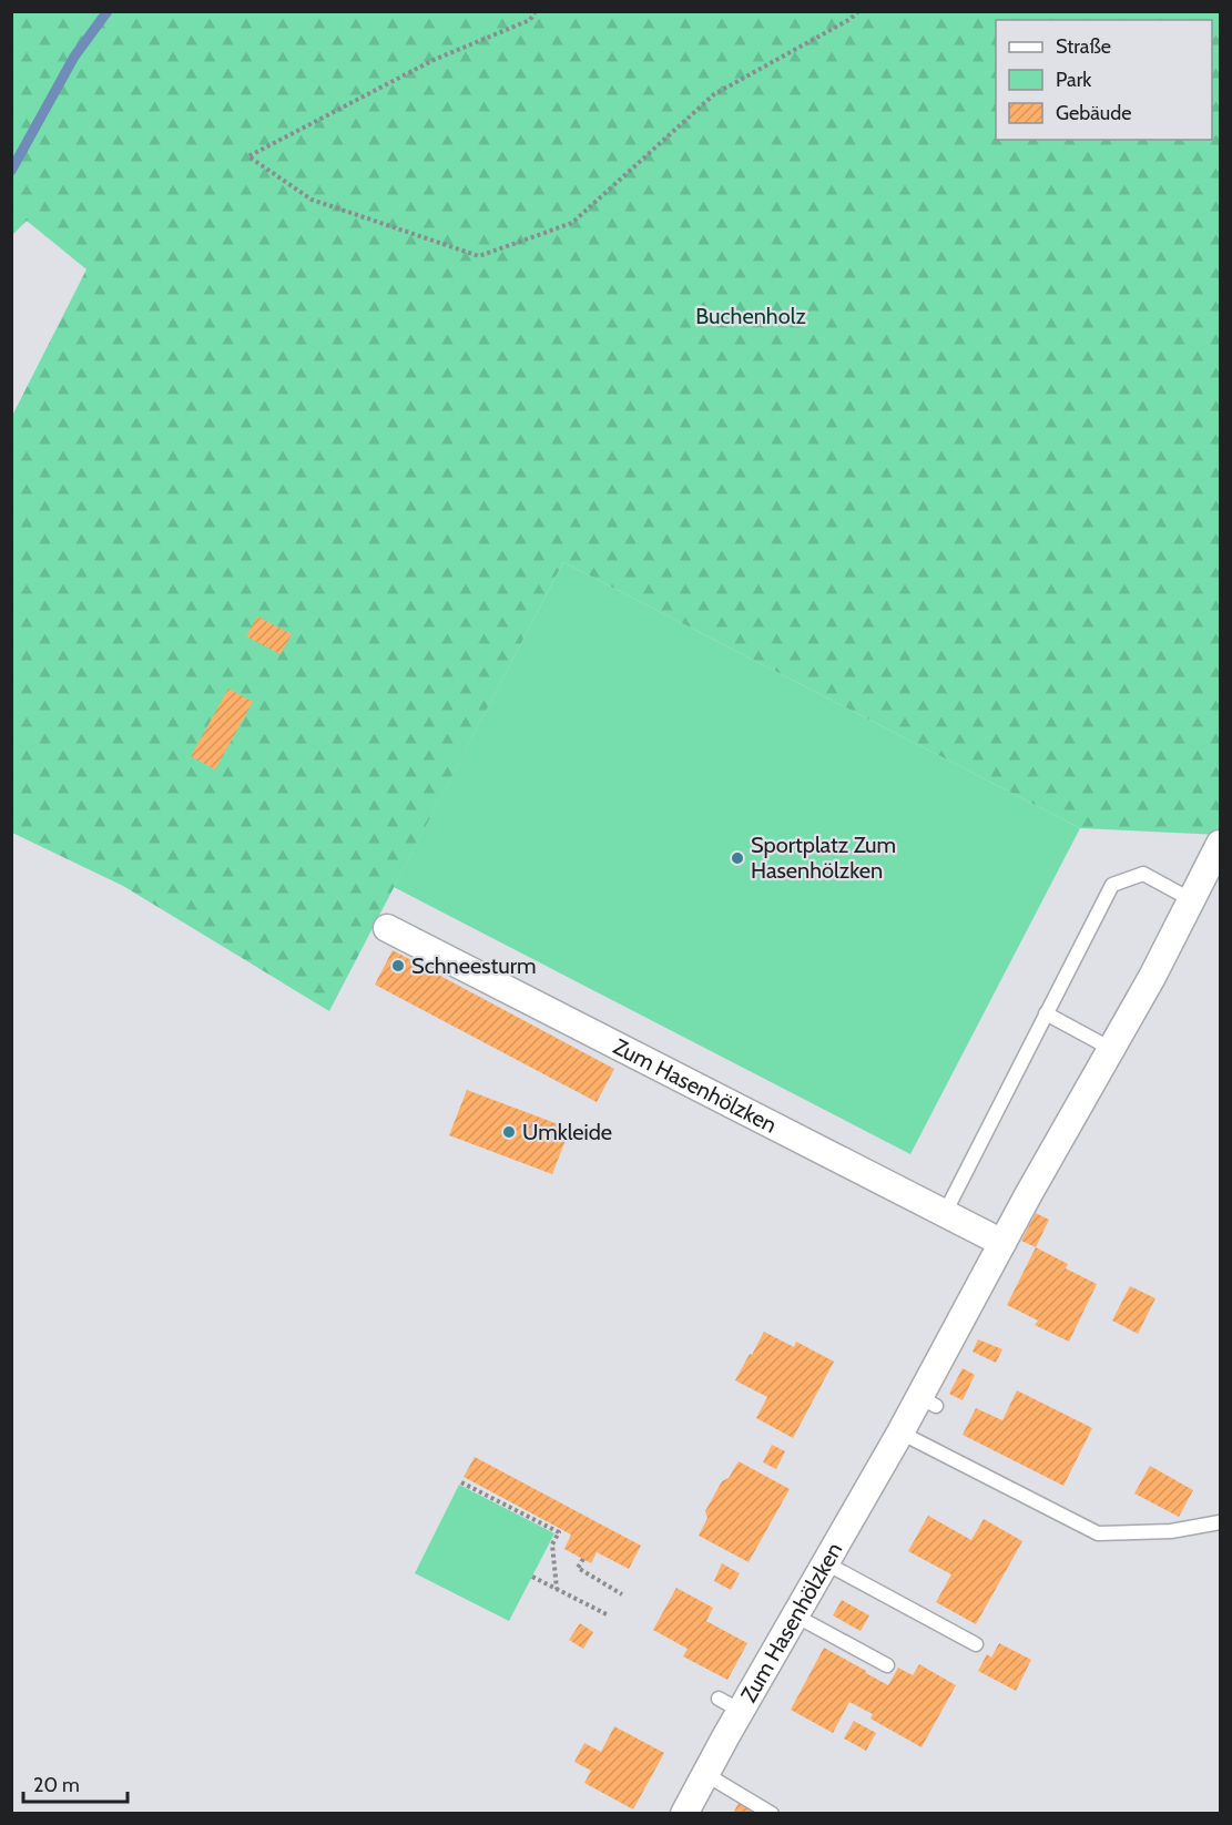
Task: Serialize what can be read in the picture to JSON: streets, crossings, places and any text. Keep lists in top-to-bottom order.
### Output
{
  "streets": {
    "street": ["Zum Hasenhölzken"]
  },
  "parks": ["Buchenholz"],
  "places": ["Sportplatz Zum Hasenhölzken", "Schneesturm", "Umkleide"],
  "legend": ["Straße", "Park", "Gebäude"],
  "scale_bar": "20 m"
}
